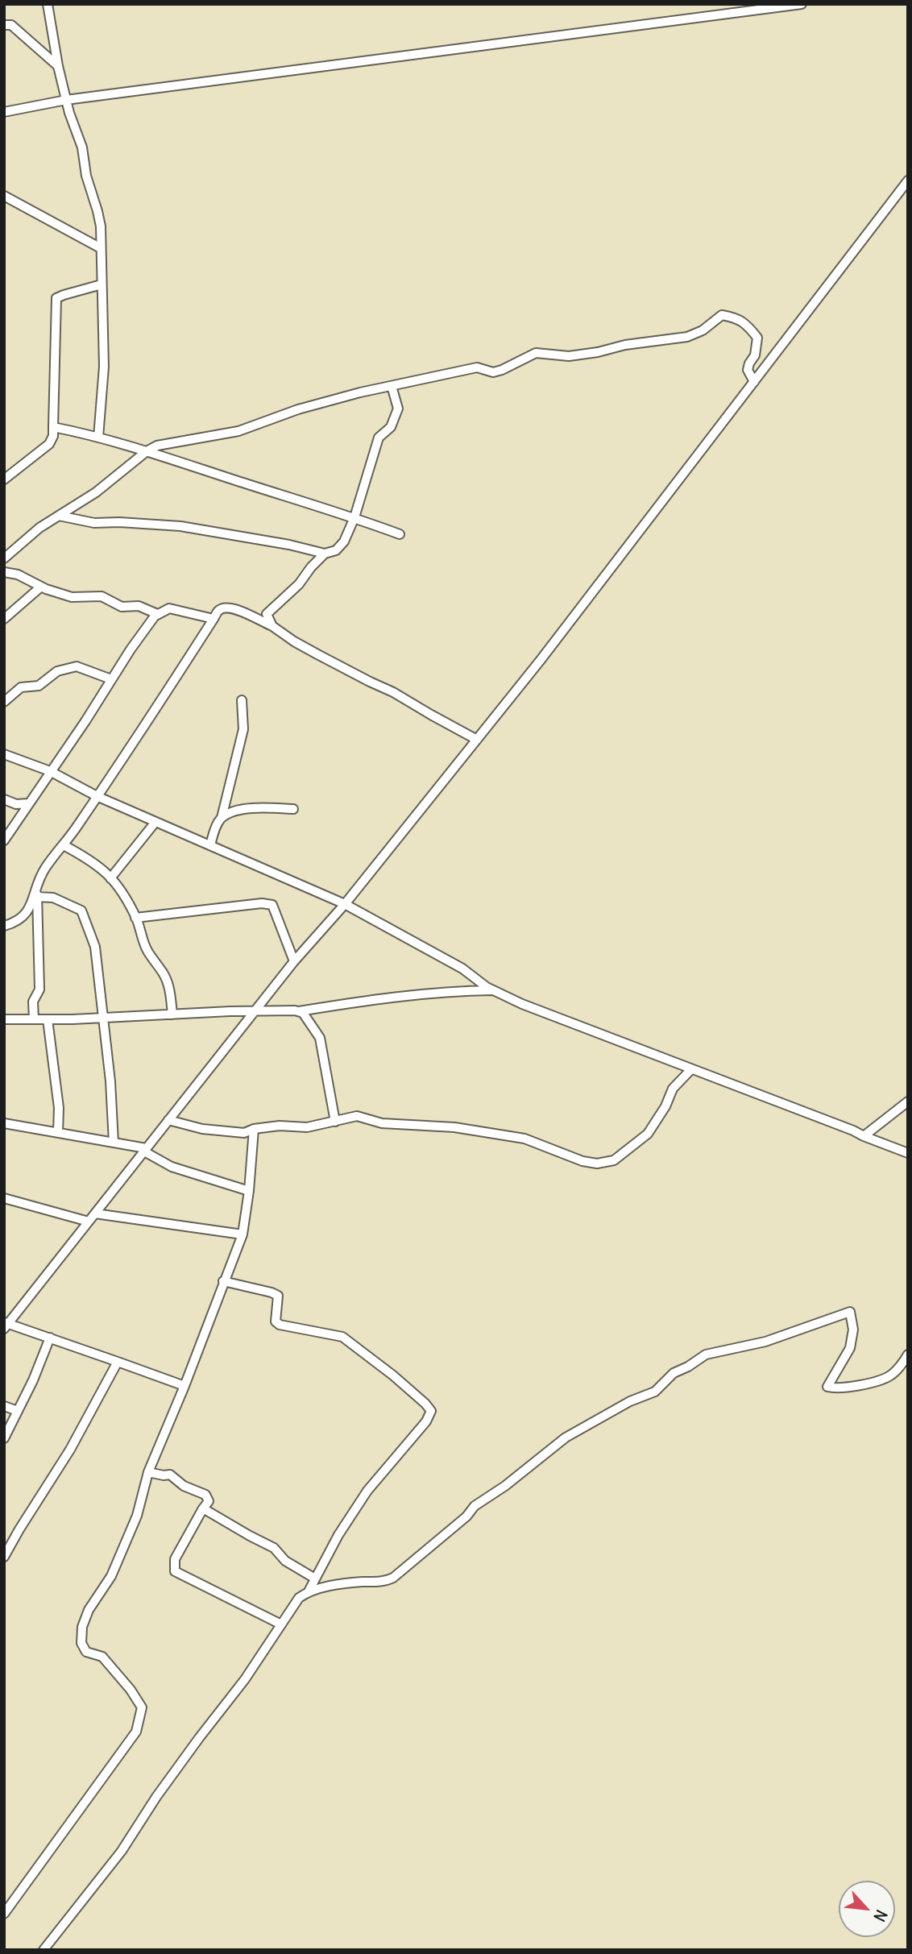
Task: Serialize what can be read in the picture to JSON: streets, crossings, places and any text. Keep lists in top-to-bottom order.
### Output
{
  "north": "bottom right"
}
